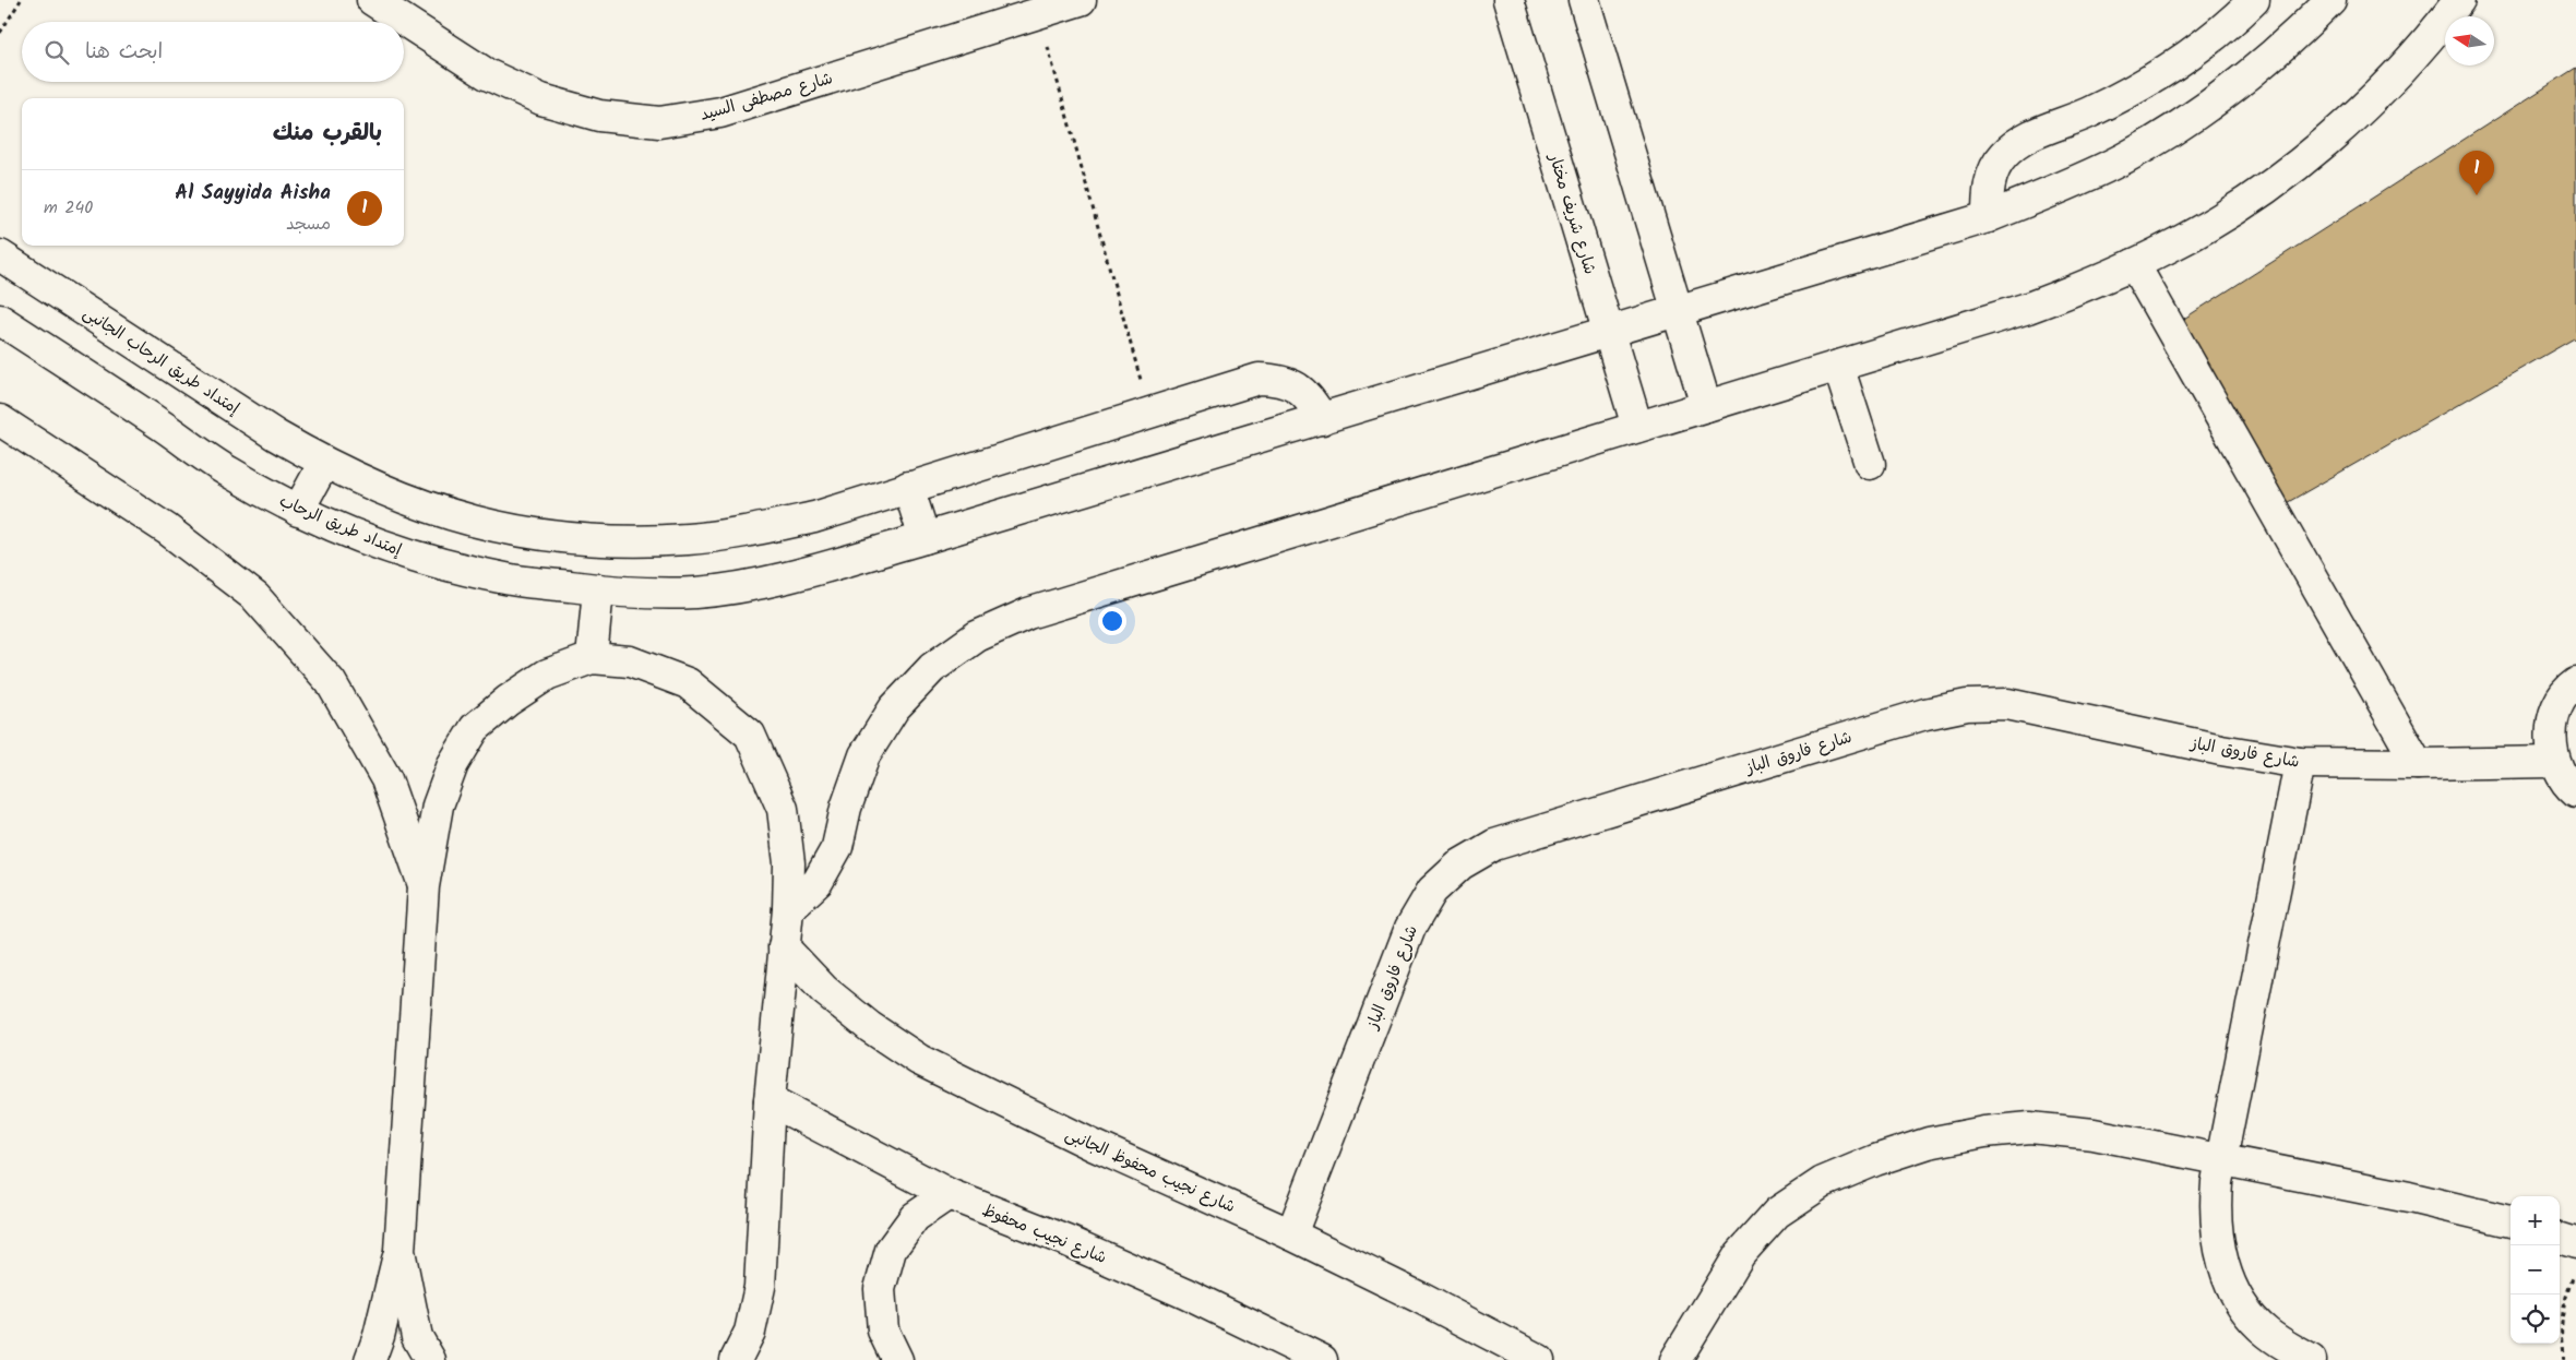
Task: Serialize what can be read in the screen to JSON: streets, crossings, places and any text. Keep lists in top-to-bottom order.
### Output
{
  "streets": {
    "street": [
      "شارع مصطفى السيد",
      "شارع شريف مختار",
      "إمتداد طريق الرحاب الجانبى",
      "إمتداد طريق الرحاب",
      "شارع فاروق الباز",
      "شارع نجيب محفوظ الجانبى",
      "شارع نجيب محفوظ"
    ]
  },
  "crossings": [
    ["شارع شريف مختار", "إمتداد طريق الرحاب"],
    ["إمتداد طريق الرحاب الجانبى", "إمتداد طريق الرحاب"],
    ["شارع فاروق الباز", "شارع نجيب محفوظ الجانبى"]
  ],
  "north": "left",
  "page": {
    "search": "ابحث هنا",
    "heading": "بالقرب منك",
    "pins": "1",
    "list": [
      {
        "mark": "1",
        "name": "Al Sayyida Aisha",
        "note": "مسجد",
        "value": "240 m"
      }
    ],
    "map_buttons": ["+", "−"]
  }
}
